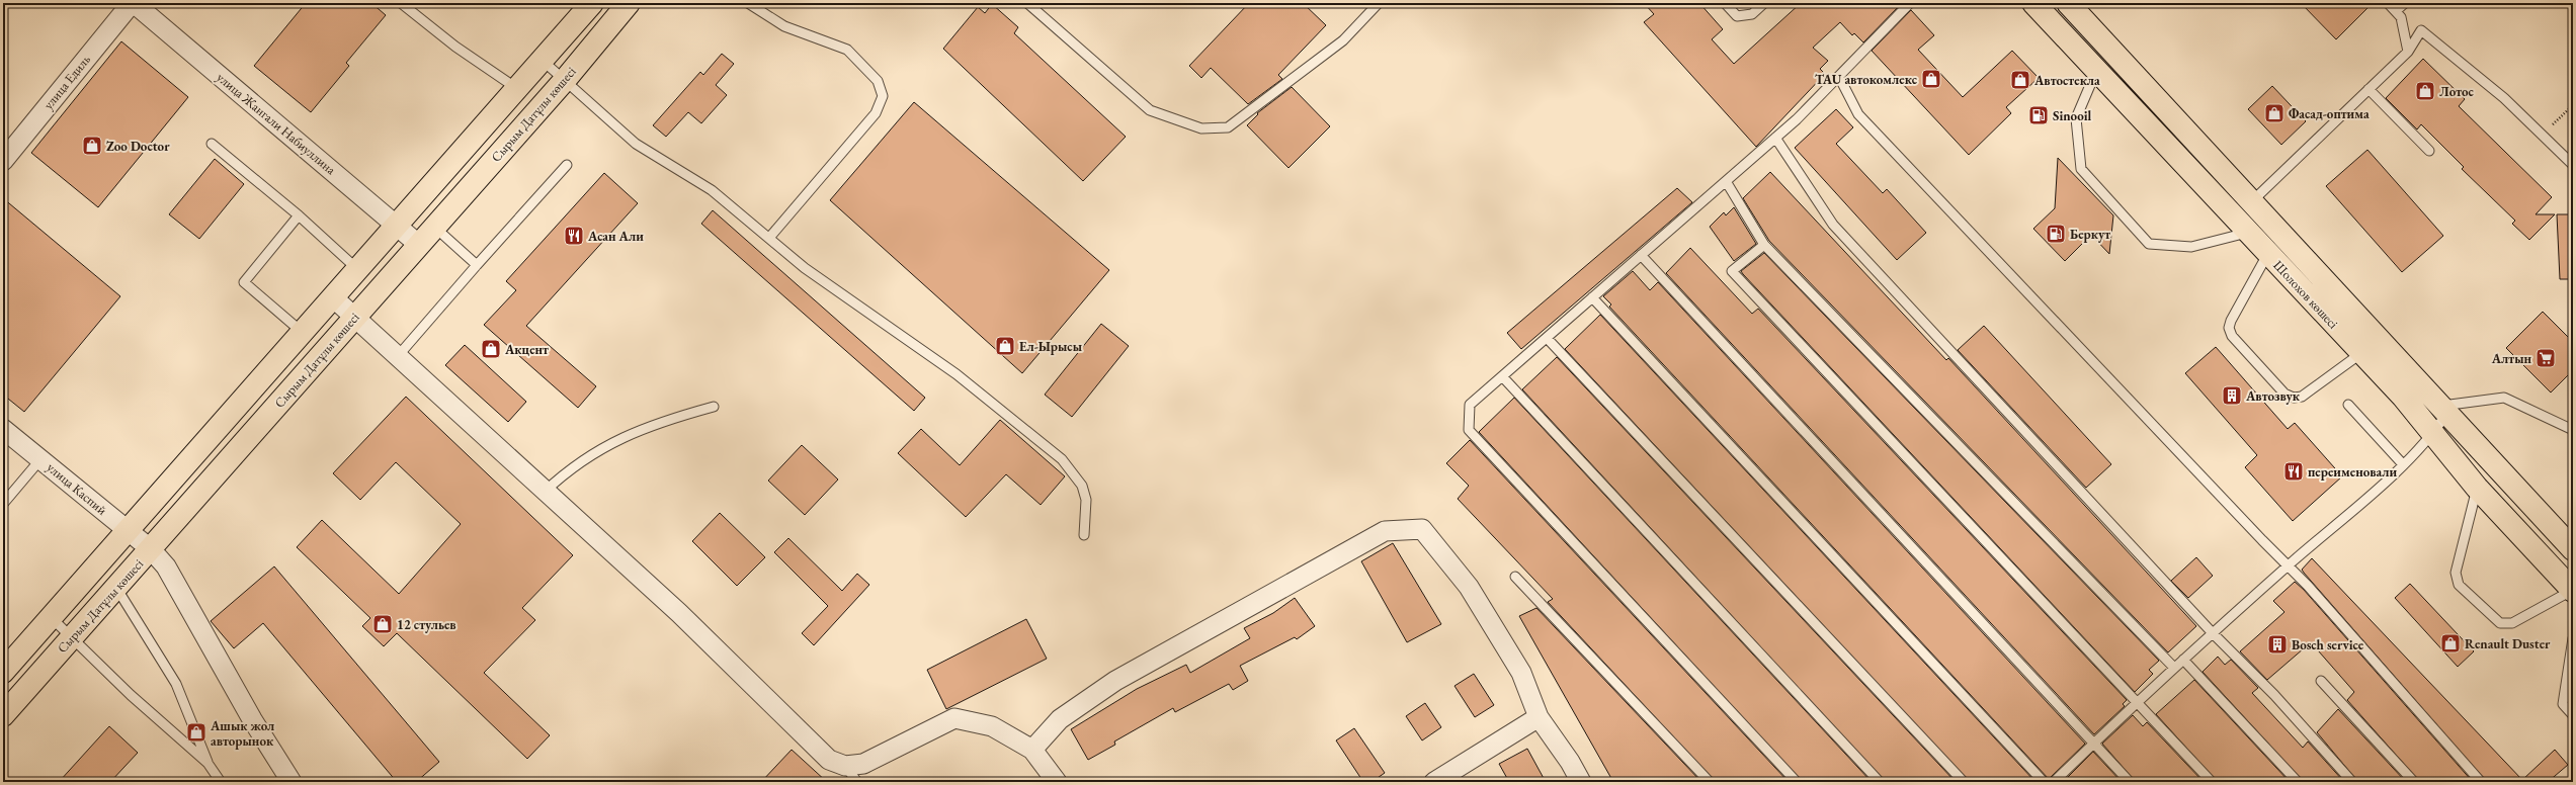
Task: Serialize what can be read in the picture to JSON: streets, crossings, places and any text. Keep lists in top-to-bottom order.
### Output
{
  "streets": {
    "highway": ["Сырым Датұлы көшесі", "Шолохов көшесі"],
    "street": ["улица Едиль", "улица Жангали Набиуллина", "улица Каспий"]
  },
  "crossings": [
    ["улица Едиль", "улица Жангали Набиуллина"],
    ["Сырым Датұлы көшесі", "улица Жангали Набиуллина"],
    ["Сырым Датұлы көшесі", "улица Каспий"]
  ],
  "places": {
    "shop": [
      "TAU автокомлекс",
      "Автостекла",
      "Лотос",
      "Фасад-оптима",
      "Zoo Doctor",
      "Ел-Ырысы",
      "Акцент",
      "12 стульев",
      "Renault Duster",
      "Ашык жол авторынок"
    ],
    "fuel station": ["Sinooil", "Беркут"],
    "restaurant": ["Асан Али", "переименовали"],
    "supermarket": ["Алтын"],
    "building": ["Автозвук", "Bosch service"]
  }
}
